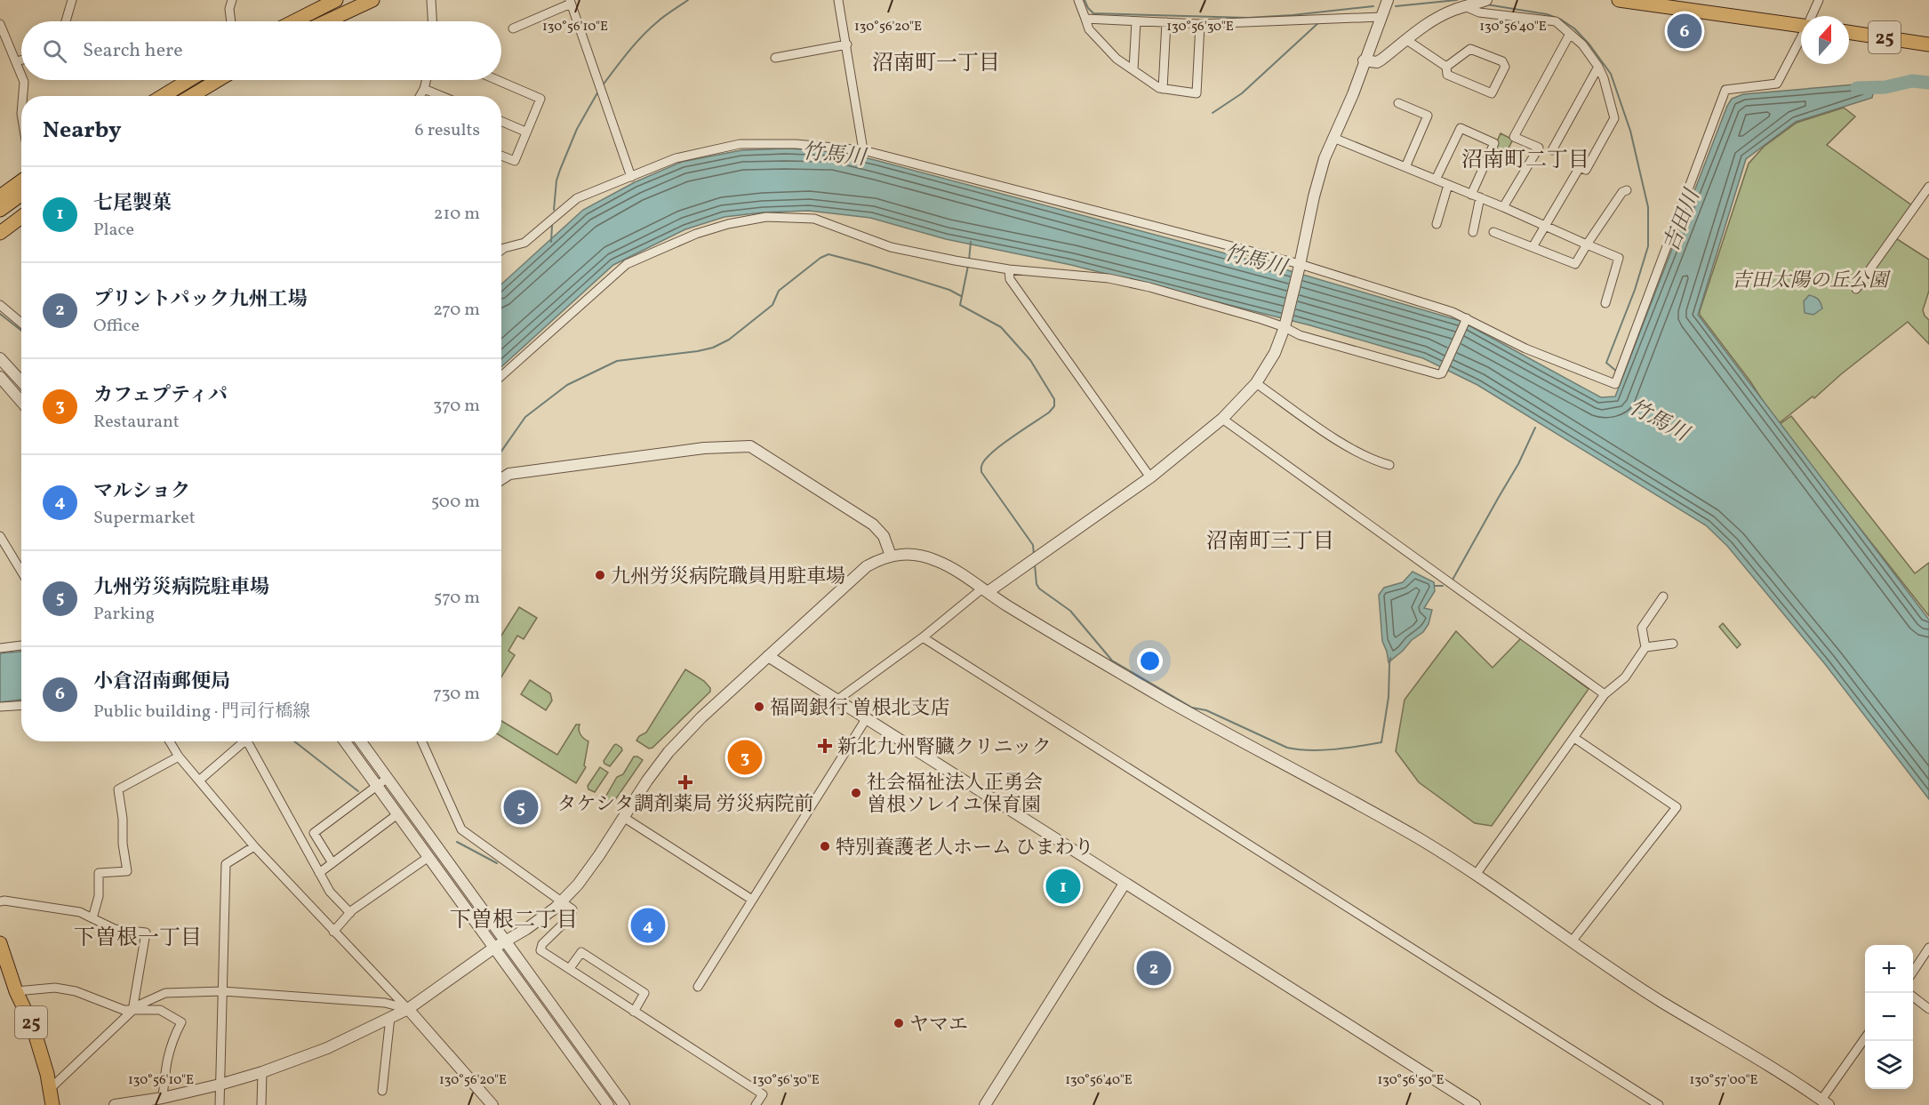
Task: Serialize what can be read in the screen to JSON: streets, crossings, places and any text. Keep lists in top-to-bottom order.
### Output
{
  "streets": {
    "main road": ["25"]
  },
  "districts": [
    "沼南町一丁目",
    "沼南町二丁目",
    "沼南町三丁目",
    "下曽根二丁目",
    "下曽根一丁目"
  ],
  "water": ["竹馬川", "吉田川"],
  "parks": ["吉田太陽の丘公園"],
  "places": {
    "other": [
      "九州労災病院職員用駐車場",
      "福岡銀行 曽根北支店",
      "社会福祉法人正勇会 曽根ソレイユ保育園",
      "特別養護老人ホーム ひまわり",
      "ヤマエ"
    ],
    "health": ["新北九州腎臓クリニック", "タケシタ調剤薬局 労災病院前"]
  },
  "north": "top",
  "page": {
    "pins": [
      "6",
      "3",
      "5",
      "1",
      "4",
      "2"
    ],
    "search": "Search here",
    "heading": ["Nearby", "6 results"],
    "list": [
      {
        "mark": "1",
        "name": "七尾製菓",
        "note": "Place",
        "value": "210 m"
      },
      {
        "mark": "2",
        "name": "プリントパック九州工場",
        "note": "Office",
        "value": "270 m"
      },
      {
        "mark": "3",
        "name": "カフェプティパ",
        "note": "Restaurant",
        "value": "370 m"
      },
      {
        "mark": "4",
        "name": "マルショク",
        "note": "Supermarket",
        "value": "500 m"
      },
      {
        "mark": "5",
        "name": "九州労災病院駐車場",
        "note": "Parking",
        "value": "570 m"
      },
      {
        "mark": "6",
        "name": "小倉沼南郵便局",
        "note": "Public building · 門司行橋線",
        "value": "730 m"
      }
    ],
    "map_buttons": ["+", "−"]
  },
  "coordinates": [
    "130°56'10\"E",
    "130°56'20\"E",
    "130°56'30\"E",
    "130°56'40\"E",
    "130°56'50\"E",
    "130°57'00\"E"
  ]
}
